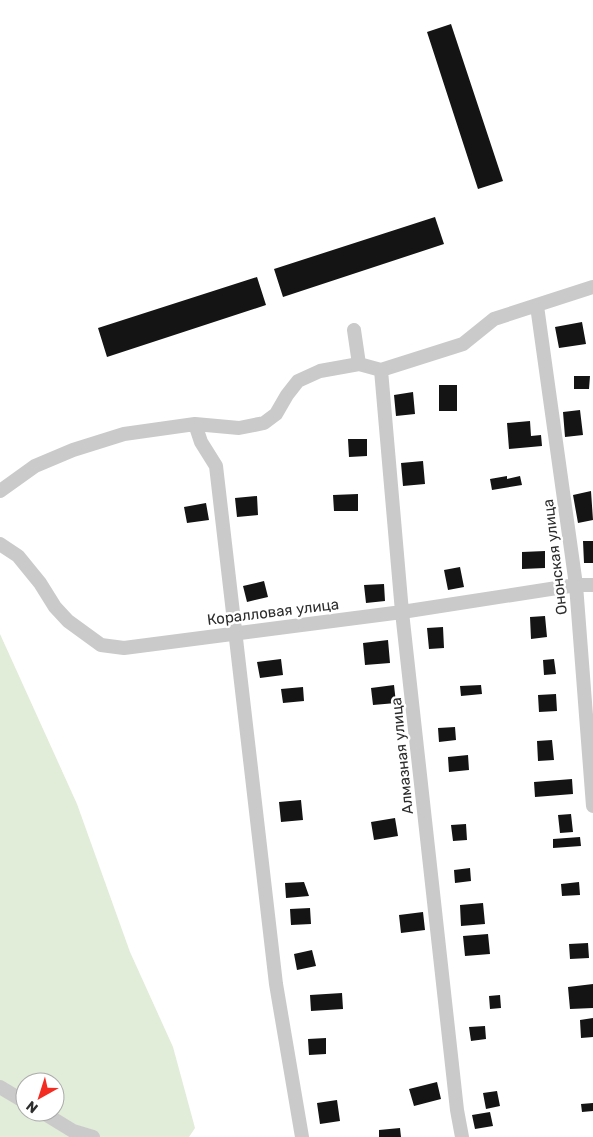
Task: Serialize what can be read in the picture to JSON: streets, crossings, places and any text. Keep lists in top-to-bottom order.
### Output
{
  "streets": {
    "street": ["Ононская улица", "Коралловая улица", "Алмазная улица"]
  },
  "crossings": [
    ["Ононская улица", "Коралловая улица"],
    ["Коралловая улица", "Алмазная улица"]
  ],
  "north": "bottom left"
}
